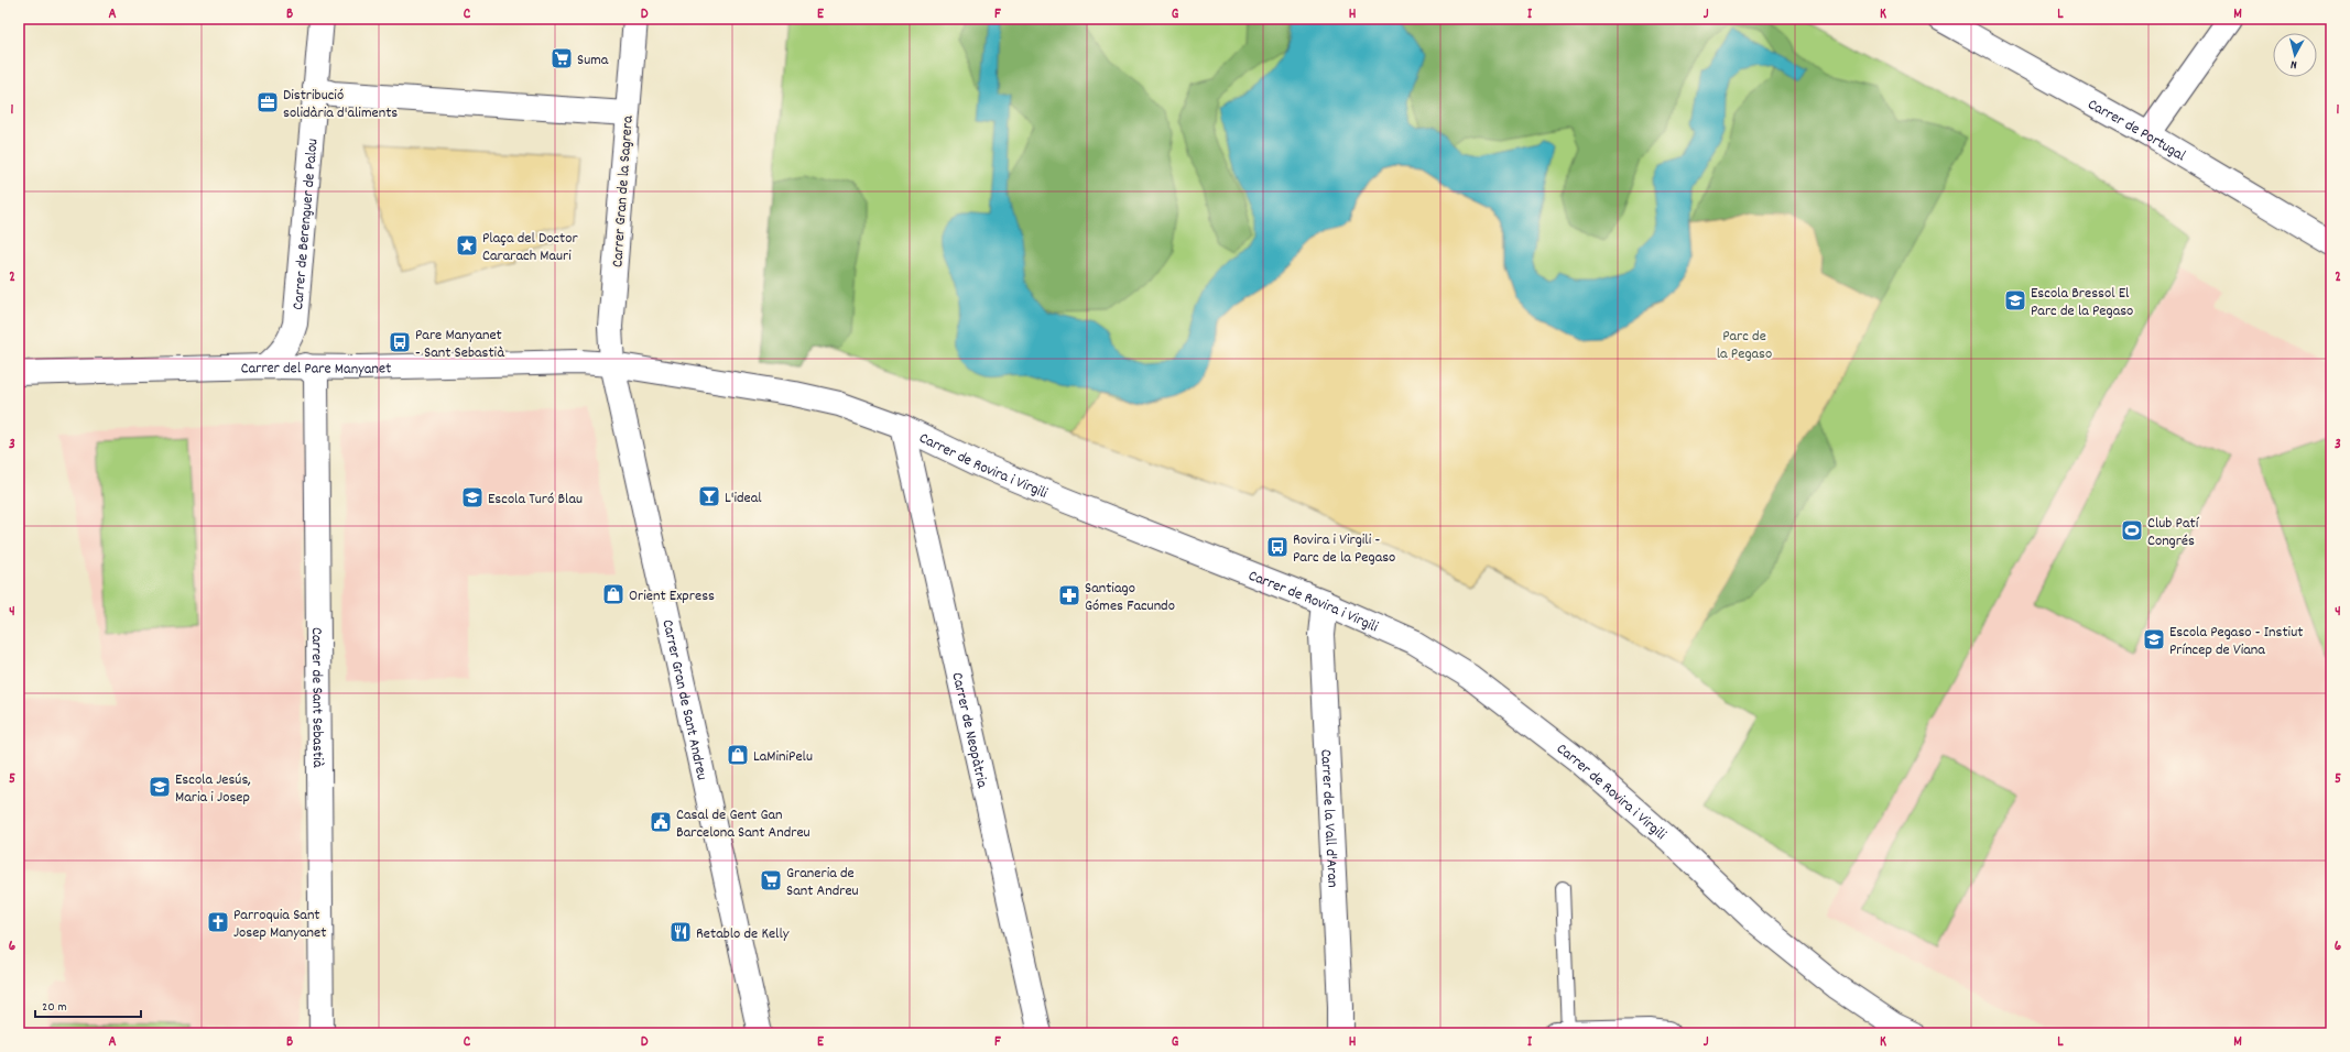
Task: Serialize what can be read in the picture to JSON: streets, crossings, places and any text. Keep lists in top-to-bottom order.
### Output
{
  "streets": {
    "street": [
      "Carrer de Portugal",
      "Carrer Gran de la Sagrera",
      "Carrer de Berenguer de Palou",
      "Carrer del Pare Manyanet",
      "Carrer de Rovira i Virgili",
      "Carrer de Sant Sebastià",
      "Carrer Gran de Sant Andreu",
      "Carrer de Neopàtria",
      "Carrer de la Vall d'Aran"
    ]
  },
  "crossings": [
    ["Carrer Gran de la Sagrera", "Carrer del Pare Manyanet"],
    ["Carrer Gran de la Sagrera", "Carrer de Rovira i Virgili"],
    ["Carrer Gran de la Sagrera", "Carrer Gran de Sant Andreu"],
    ["Carrer de Berenguer de Palou", "Carrer del Pare Manyanet"],
    ["Carrer del Pare Manyanet", "Carrer de Rovira i Virgili"],
    ["Carrer del Pare Manyanet", "Carrer de Sant Sebastià"],
    ["Carrer del Pare Manyanet", "Carrer Gran de Sant Andreu"],
    ["Carrer de Rovira i Virgili", "Carrer Gran de Sant Andreu"],
    ["Carrer de Rovira i Virgili", "Carrer de Neopàtria"],
    ["Carrer de Rovira i Virgili", "Carrer de la Vall d'Aran"]
  ],
  "parks": ["Parc de la Pegaso"],
  "places": {
    "supermarket": ["Suma", "Graneria de Sant Andreu"],
    "office": ["Distribució solidària d'aliments"],
    "place": ["Plaça del Doctor Cararach Mauri"],
    "school or university": [
      "Escola Bressol El Parc de la Pegaso",
      "Escola Turó Blau",
      "Escola Pegaso - Instiut Príncep de Viana",
      "Escola Jesús, Maria i Josep"
    ],
    "bus stop": ["Pare Manyanet - Sant Sebastià", "Rovira i Virgili - Parc de la Pegaso"],
    "bar": ["L'ideal"],
    "sports": ["Club Patí Congrés"],
    "shop": ["Orient Express", "LaMiniPelu"],
    "pharmacy": ["Santiago Gómes Facundo"],
    "public building": ["Casal de Gent Gan Barcelona Sant Andreu"],
    "church": ["Parroquia Sant Josep Manyanet"],
    "restaurant": ["Retablo de Kelly"]
  },
  "scale_bar": "20 m",
  "north": "bottom",
  "grid": {
    "columns": [
      "A",
      "B",
      "C",
      "D",
      "E",
      "F",
      "G",
      "H",
      "I",
      "J",
      "K",
      "L",
      "M"
    ],
    "rows": [
      "1",
      "2",
      "3",
      "4",
      "5",
      "6"
    ]
  }
}
